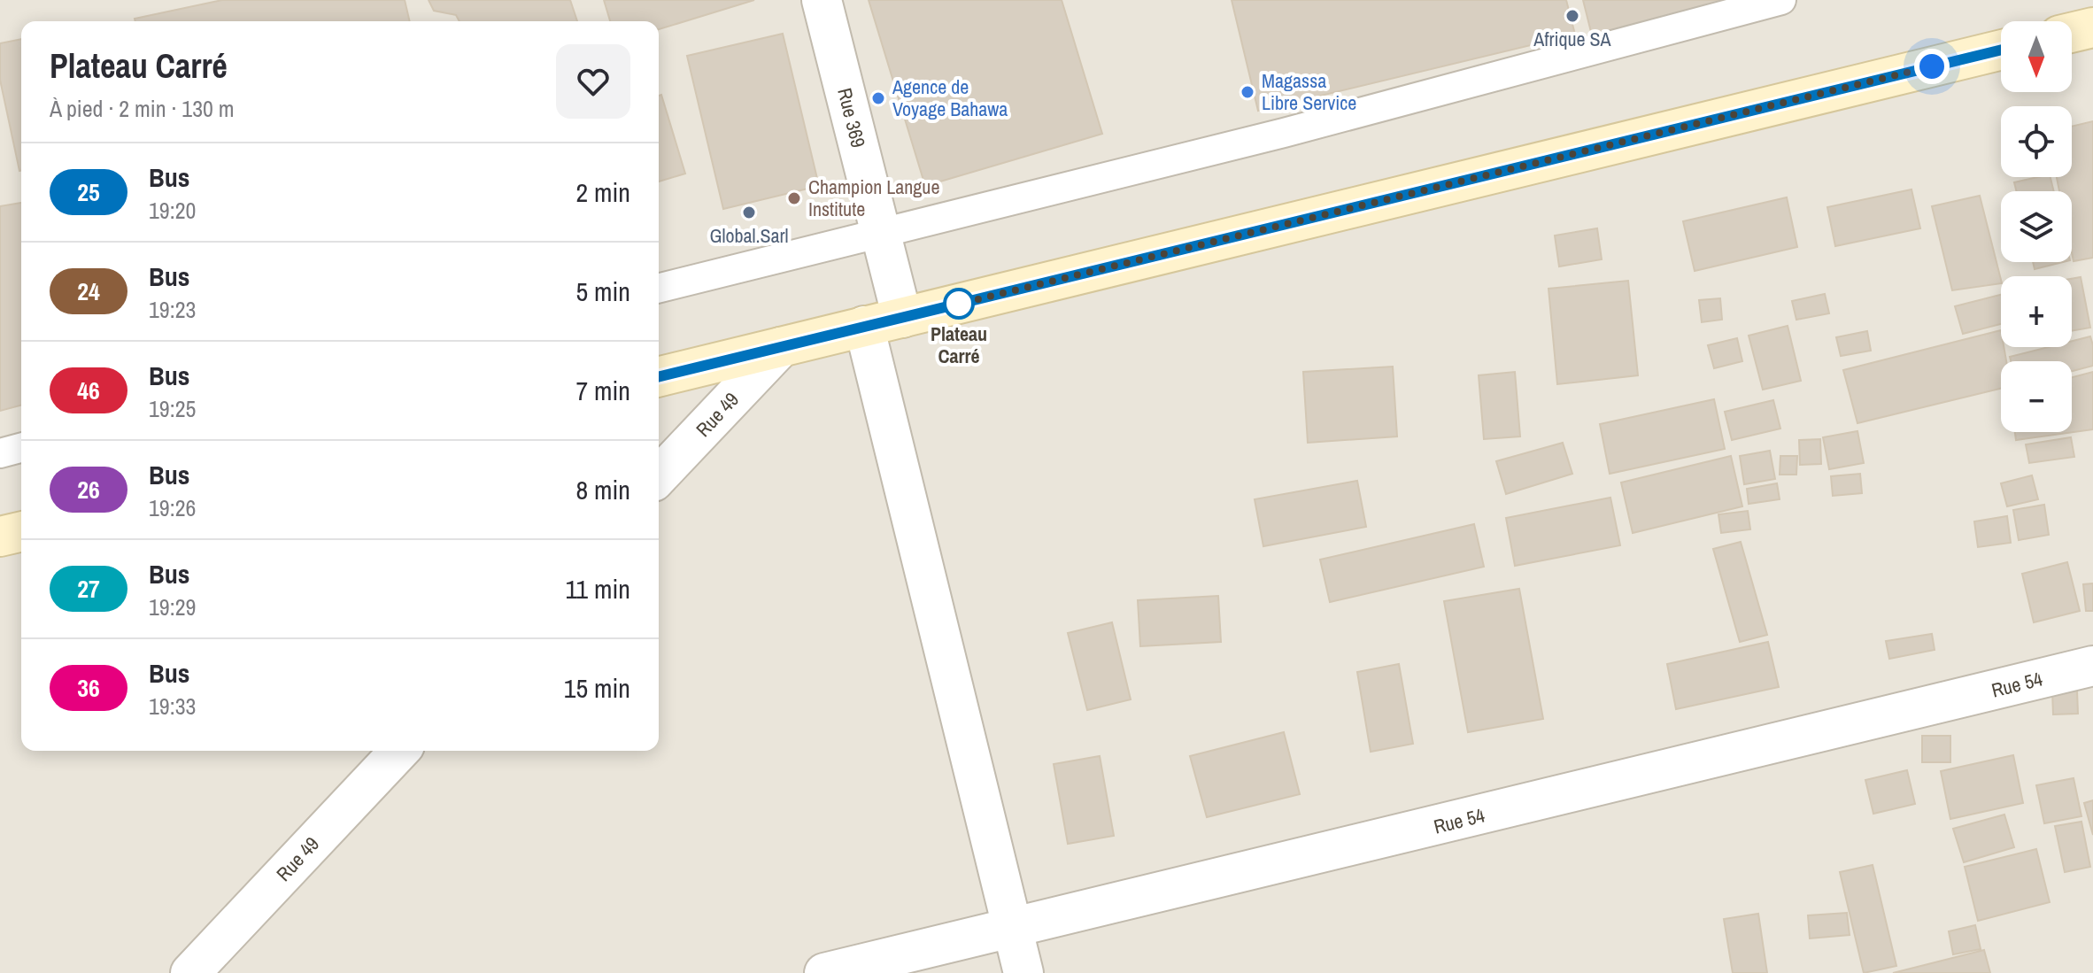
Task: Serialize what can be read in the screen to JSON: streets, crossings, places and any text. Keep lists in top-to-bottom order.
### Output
{
  "streets": {
    "street": ["Rue 369", "Rue 49", "Rue 54"]
  },
  "places": [
    "Afrique SA",
    "Magassa Libre Service",
    "Agence de Voyage Bahawa",
    "Champion Langue Institute",
    "Global.Sarl",
    "Plateau Carré"
  ],
  "lines": ["bus line 25"],
  "north": "bottom",
  "page": {
    "map_buttons": ["+", "−"],
    "heading": ["Plateau Carré", "À pied · 2 min · 130 m"],
    "list": [
      {
        "mark": "25",
        "name": "Bus",
        "note": "19:20",
        "value": "2 min"
      },
      {
        "mark": "24",
        "name": "Bus",
        "note": "19:23",
        "value": "5 min"
      },
      {
        "mark": "46",
        "name": "Bus",
        "note": "19:25",
        "value": "7 min"
      },
      {
        "mark": "26",
        "name": "Bus",
        "note": "19:26",
        "value": "8 min"
      },
      {
        "mark": "27",
        "name": "Bus",
        "note": "19:29",
        "value": "11 min"
      },
      {
        "mark": "36",
        "name": "Bus",
        "note": "19:33",
        "value": "15 min"
      }
    ]
  }
}
